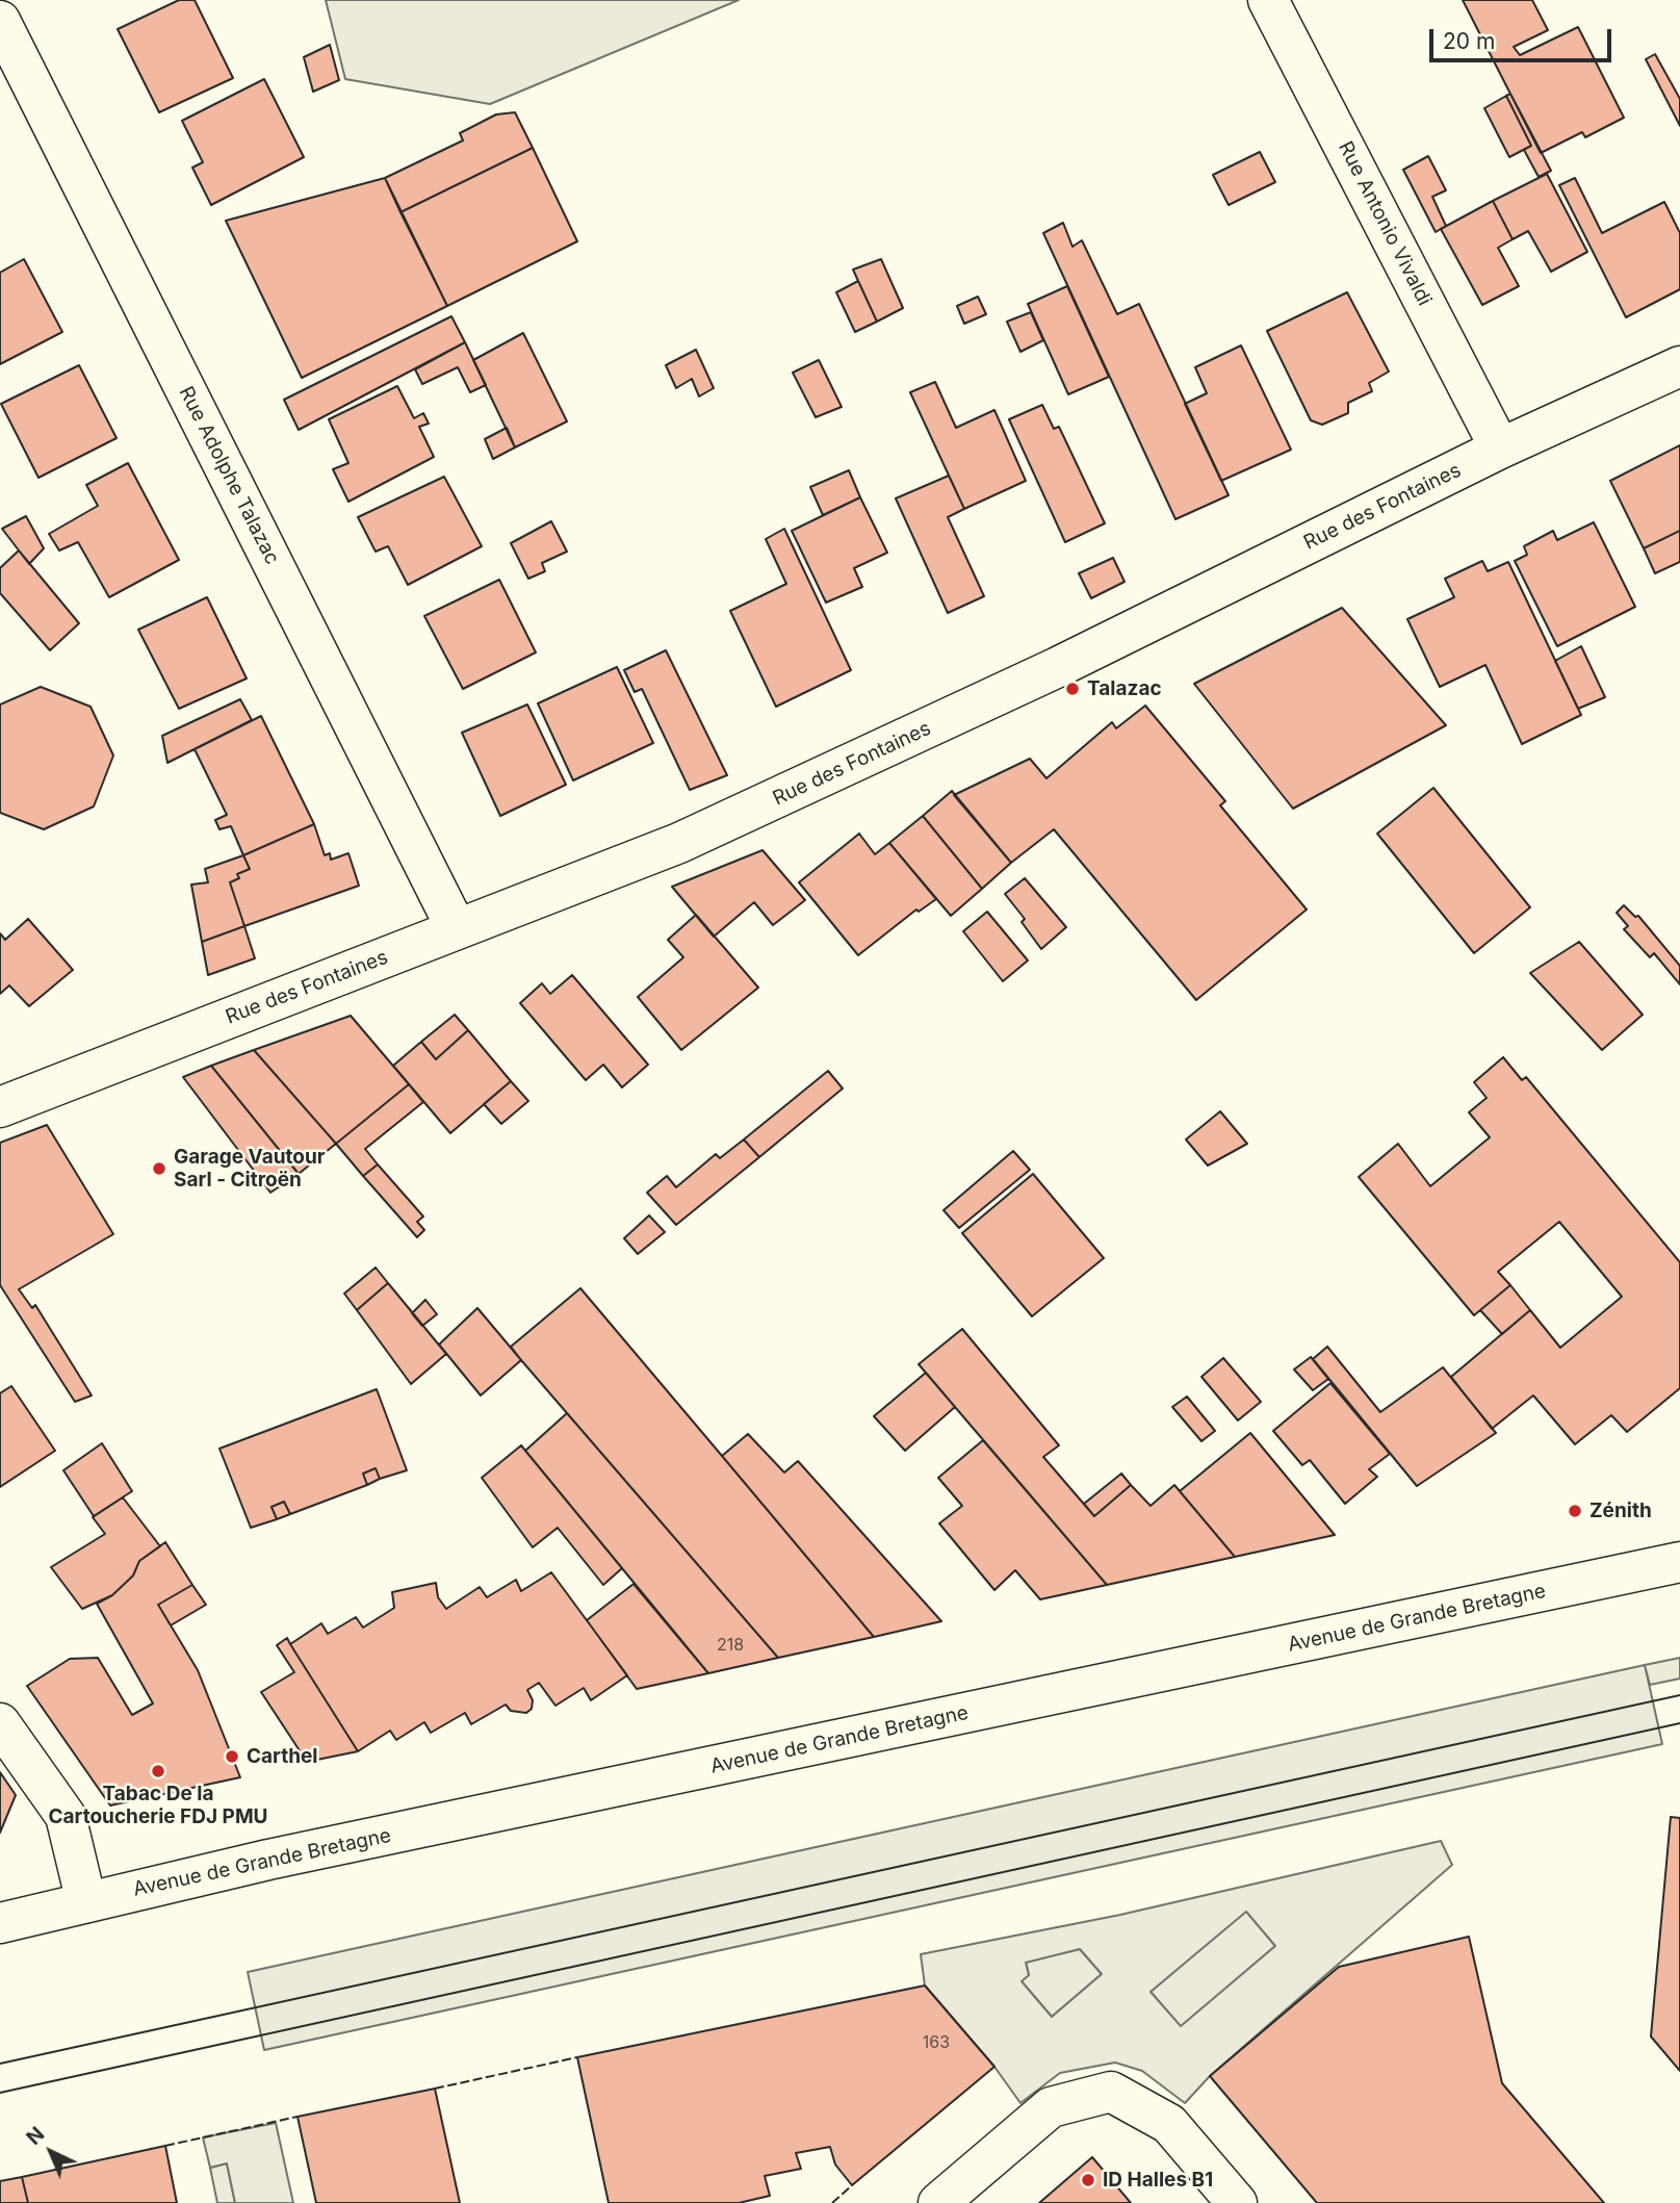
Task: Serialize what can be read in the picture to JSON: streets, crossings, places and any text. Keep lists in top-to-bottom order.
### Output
{
  "streets": {
    "street": [
      "Rue Antonio Vivaldi",
      "Rue Adolphe Talazac",
      "Rue des Fontaines",
      "Avenue de Grande Bretagne"
    ]
  },
  "crossings": [
    ["Rue Antonio Vivaldi", "Rue des Fontaines"],
    ["Rue Adolphe Talazac", "Rue des Fontaines"]
  ],
  "places": [
    "Talazac",
    "Garage Vautour Sarl - Citroën",
    "Zénith",
    "Carthel",
    "Tabac De la Cartoucherie FDJ PMU",
    "ID Halles B1"
  ],
  "house_numbers": ["218", "163"],
  "scale_bar": "20 m",
  "north": "top left"
}
